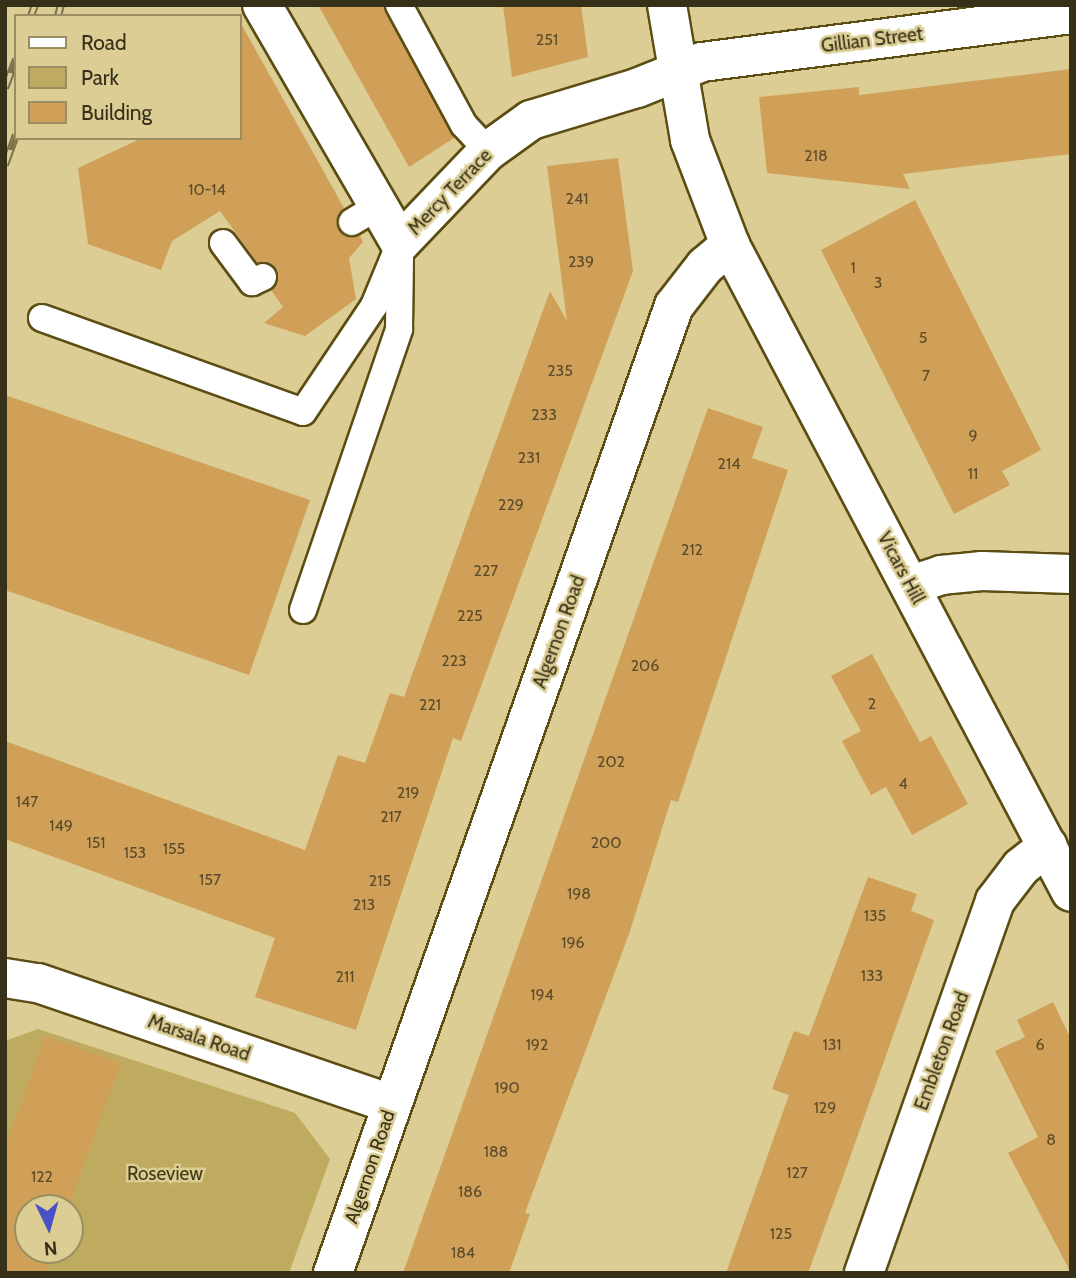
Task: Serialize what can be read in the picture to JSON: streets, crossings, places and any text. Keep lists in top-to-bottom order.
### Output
{
  "streets": {
    "street": [
      "Gillian Street",
      "Mercy Terrace",
      "Vicars Hill",
      "Algernon Road",
      "Marsala Road",
      "Embleton Road"
    ]
  },
  "crossings": [
    ["Gillian Street", "Mercy Terrace"],
    ["Vicars Hill", "Algernon Road"],
    ["Vicars Hill", "Embleton Road"],
    ["Algernon Road", "Marsala Road"]
  ],
  "parks": ["Roseview"],
  "house_numbers": [
    "251",
    "218",
    "10-14",
    "241",
    "239",
    "1",
    "3",
    "5",
    "235",
    "7",
    "233",
    "9",
    "231",
    "214",
    "11",
    "229",
    "212",
    "227",
    "225",
    "223",
    "206",
    "2",
    "221",
    "202",
    "4",
    "219",
    "147",
    "217",
    "149",
    "151",
    "200",
    "155",
    "153",
    "157",
    "215",
    "198",
    "213",
    "135",
    "196",
    "133",
    "211",
    "194",
    "192",
    "131",
    "6",
    "190",
    "129",
    "8",
    "188",
    "127",
    "122",
    "186",
    "125",
    "184"
  ],
  "legend": ["Road", "Park", "Building"],
  "north": "bottom"
}
